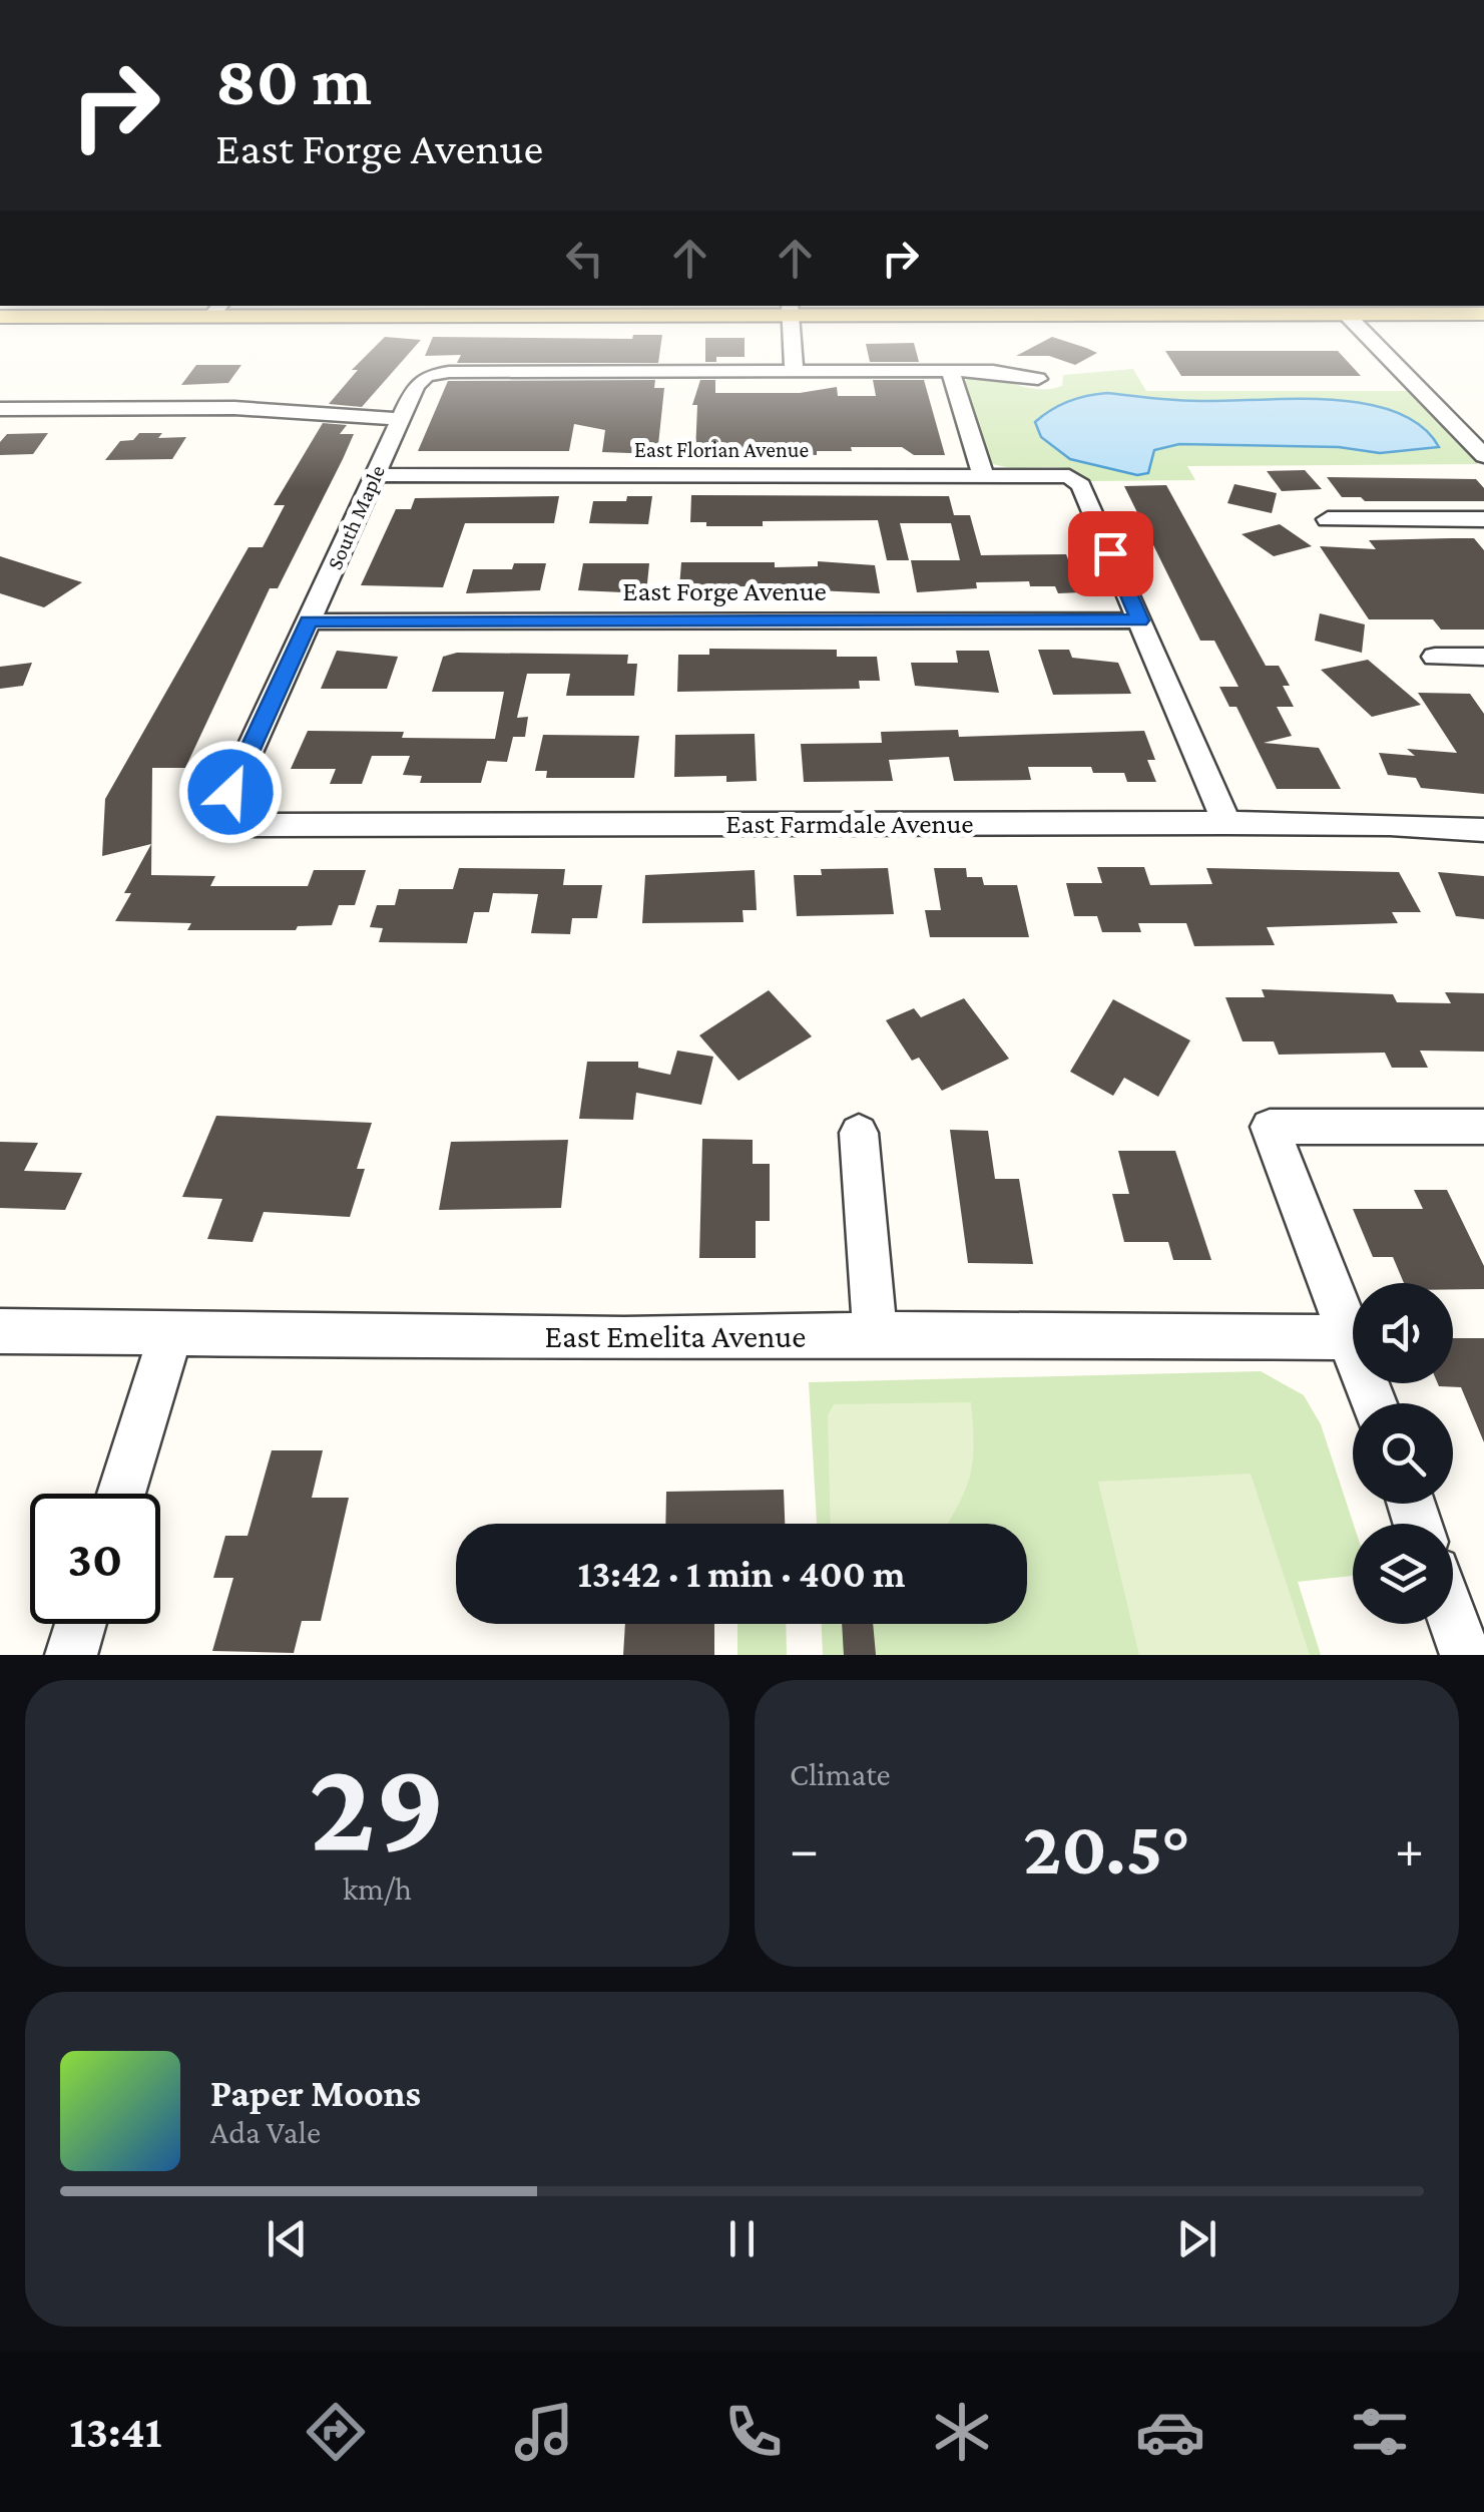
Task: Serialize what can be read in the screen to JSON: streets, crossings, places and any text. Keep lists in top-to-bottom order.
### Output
{
  "streets": {
    "street": [
      "East Florian Avenue",
      "South Maple",
      "East Forge Avenue",
      "East Farmdale Avenue",
      "East Emelita Avenue"
    ]
  },
  "crossings": [
    ["East Florian Avenue", "South Maple"],
    ["East Florian Avenue", "East Forge Avenue"],
    ["South Maple", "East Forge Avenue"],
    ["South Maple", "East Farmdale Avenue"]
  ],
  "page": {
    "turn": ["80 m", "East Forge Avenue"],
    "limit": "30",
    "trip": "13:42 · 1 min · 400 m",
    "tile": [
      ["29", "km/h"],
      "Climate"
    ],
    "heat": ["−", "20.5°", "+"],
    "song": ["Paper Moons", "Ada Vale"],
    "tabs": "13:41"
  }
}
